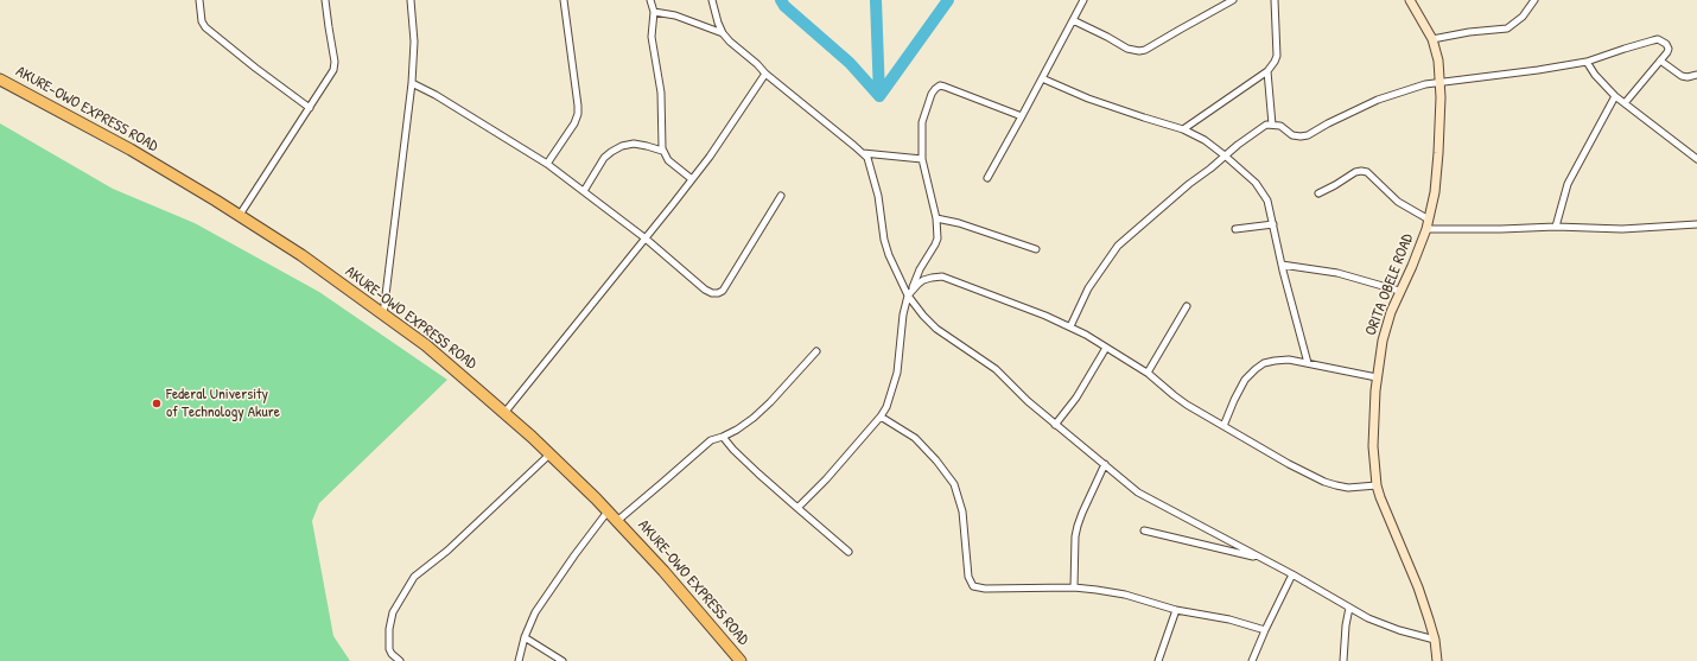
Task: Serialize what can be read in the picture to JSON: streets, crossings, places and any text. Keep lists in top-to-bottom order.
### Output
{
  "streets": {
    "highway": ["AKURE-OWO EXPRESS ROAD"],
    "main road": ["ORITA OBELE ROAD"]
  },
  "places": ["Federal University of Technology Akure"]
}
